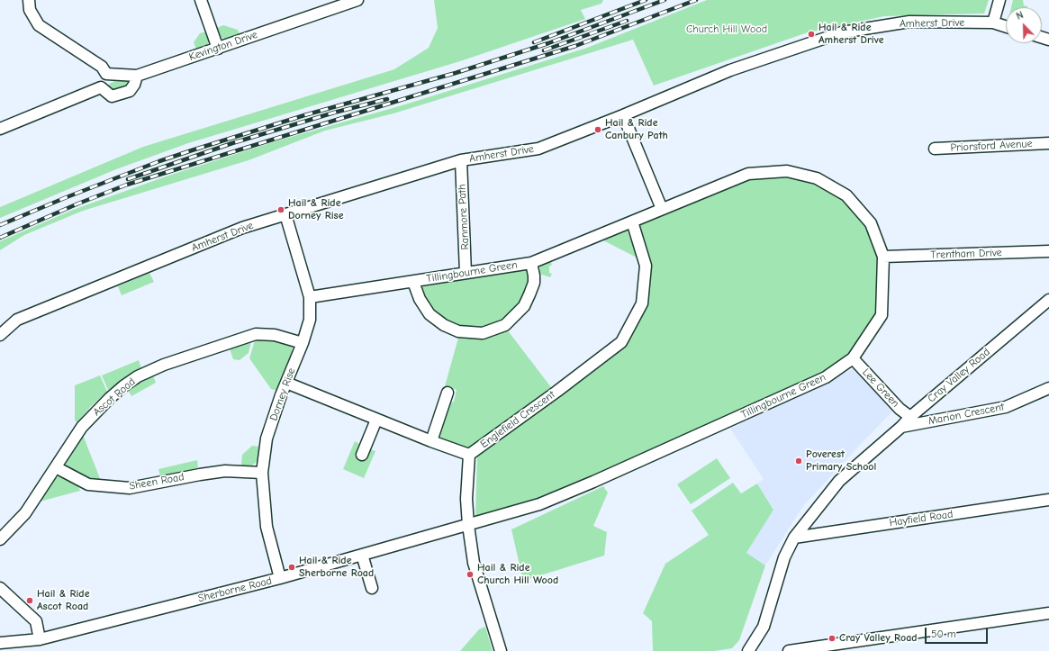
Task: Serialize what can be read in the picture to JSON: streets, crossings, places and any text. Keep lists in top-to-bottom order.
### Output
{
  "streets": {
    "street": [
      "Amherst Drive",
      "Kevington Drive",
      "Priorsford Avenue",
      "Ranmore Path",
      "Trentham Drive",
      "Tillingbourne Green",
      "Cray Valley Road",
      "Lee Green",
      "Dorney Rise",
      "Ascot Road",
      "Marion Crescent",
      "Englefield Crescent",
      "Sheen Road",
      "Hayfield Road",
      "Sherborne Road"
    ]
  },
  "crossings": [
    ["Amherst Drive", "Ranmore Path"],
    ["Amherst Drive", "Dorney Rise"],
    ["Ranmore Path", "Tillingbourne Green"],
    ["Trentham Drive", "Tillingbourne Green"],
    ["Tillingbourne Green", "Lee Green"],
    ["Tillingbourne Green", "Dorney Rise"],
    ["Tillingbourne Green", "Englefield Crescent"],
    ["Tillingbourne Green", "Sherborne Road"],
    ["Cray Valley Road", "Lee Green"],
    ["Cray Valley Road", "Marion Crescent"],
    ["Cray Valley Road", "Hayfield Road"],
    ["Dorney Rise", "Ascot Road"],
    ["Dorney Rise", "Englefield Crescent"],
    ["Dorney Rise", "Sheen Road"],
    ["Dorney Rise", "Sherborne Road"],
    ["Ascot Road", "Sheen Road"]
  ],
  "parks": ["Church Hill Wood"],
  "places": [
    "Hail & Ride Amherst Drive",
    "Hail & Ride Canbury Path",
    "Hail & Ride Dorney Rise",
    "Poverest Primary School",
    "Hail & Ride Sherborne Road",
    "Hail & Ride Church Hill Wood",
    "Hail & Ride Ascot Road",
    "Cray Valley Road"
  ],
  "scale_bar": "50 m",
  "north": "top left"
}
